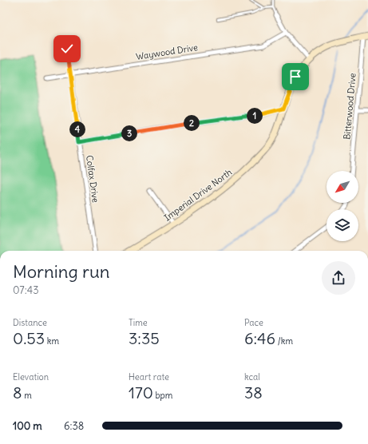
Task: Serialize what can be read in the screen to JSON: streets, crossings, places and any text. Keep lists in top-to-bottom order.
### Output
{
  "streets": {
    "street": [
      "Waywood Drive",
      "Bitterwood Drive",
      "Colfax Drive",
      "Imperial Drive North"
    ]
  },
  "crossings": [
    ["Waywood Drive", "Colfax Drive"],
    ["Bitterwood Drive", "Imperial Drive North"]
  ],
  "north": "bottom left",
  "page": {
    "pins": [
      "1",
      "2",
      "4",
      "3"
    ],
    "heading": ["Morning run", "07:43"],
    "stats": [
      ["Distance", "0.53 km"],
      ["Time", "3:35"],
      ["Pace", "6:46 /km"],
      ["Elevation", "8 m"],
      ["Heart rate", "170 bpm"],
      ["kcal", "38"]
    ],
    "list": [
      {
        "name": "100 m",
        "note": "6:38"
      }
    ]
  }
}
